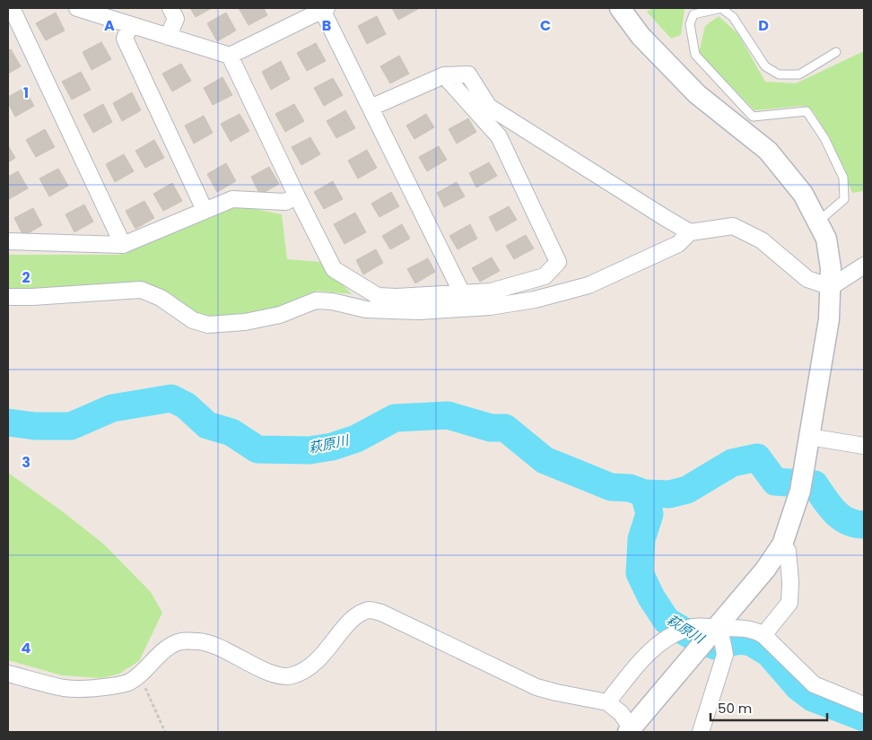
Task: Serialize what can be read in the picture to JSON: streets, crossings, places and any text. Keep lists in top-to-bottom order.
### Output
{
  "water": ["萩原川"],
  "scale_bar": "50 m",
  "grid": {
    "columns": [
      "A",
      "B",
      "C",
      "D"
    ],
    "rows": [
      "1",
      "2",
      "3",
      "4"
    ]
  }
}
